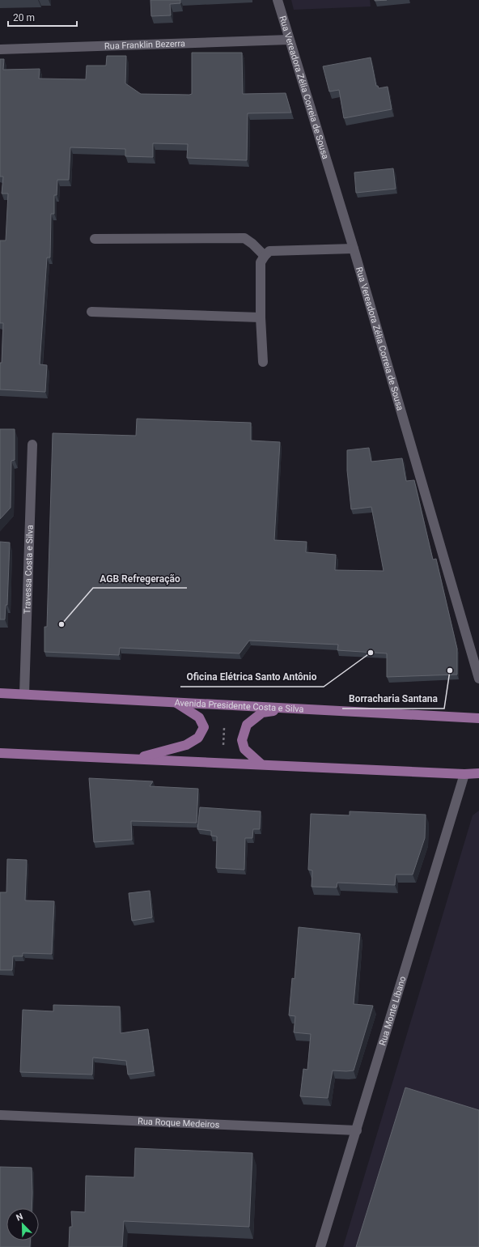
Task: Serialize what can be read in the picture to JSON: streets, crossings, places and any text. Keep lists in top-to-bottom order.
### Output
{
  "streets": {
    "main road": ["Avenida Presidente Costa e Silva"],
    "street": [
      "Rua Franklin Bezerra",
      "Rua Vereadora Zélia Correia de Sousa",
      "Travessa Costa e Silva",
      "Rua Monte Líbano",
      "Rua Roque Medeiros"
    ]
  },
  "crossings": [
    ["Rua Franklin Bezerra", "Rua Vereadora Zélia Correia de Sousa"],
    ["Travessa Costa e Silva", "Avenida Presidente Costa e Silva"],
    ["Rua Monte Líbano", "Rua Roque Medeiros"]
  ],
  "places": ["AGB Refregeração", "Oficina Elétrica Santo Antônio", "Borracharia Santana"],
  "scale_bar": "20 m",
  "north": "top left"
}
